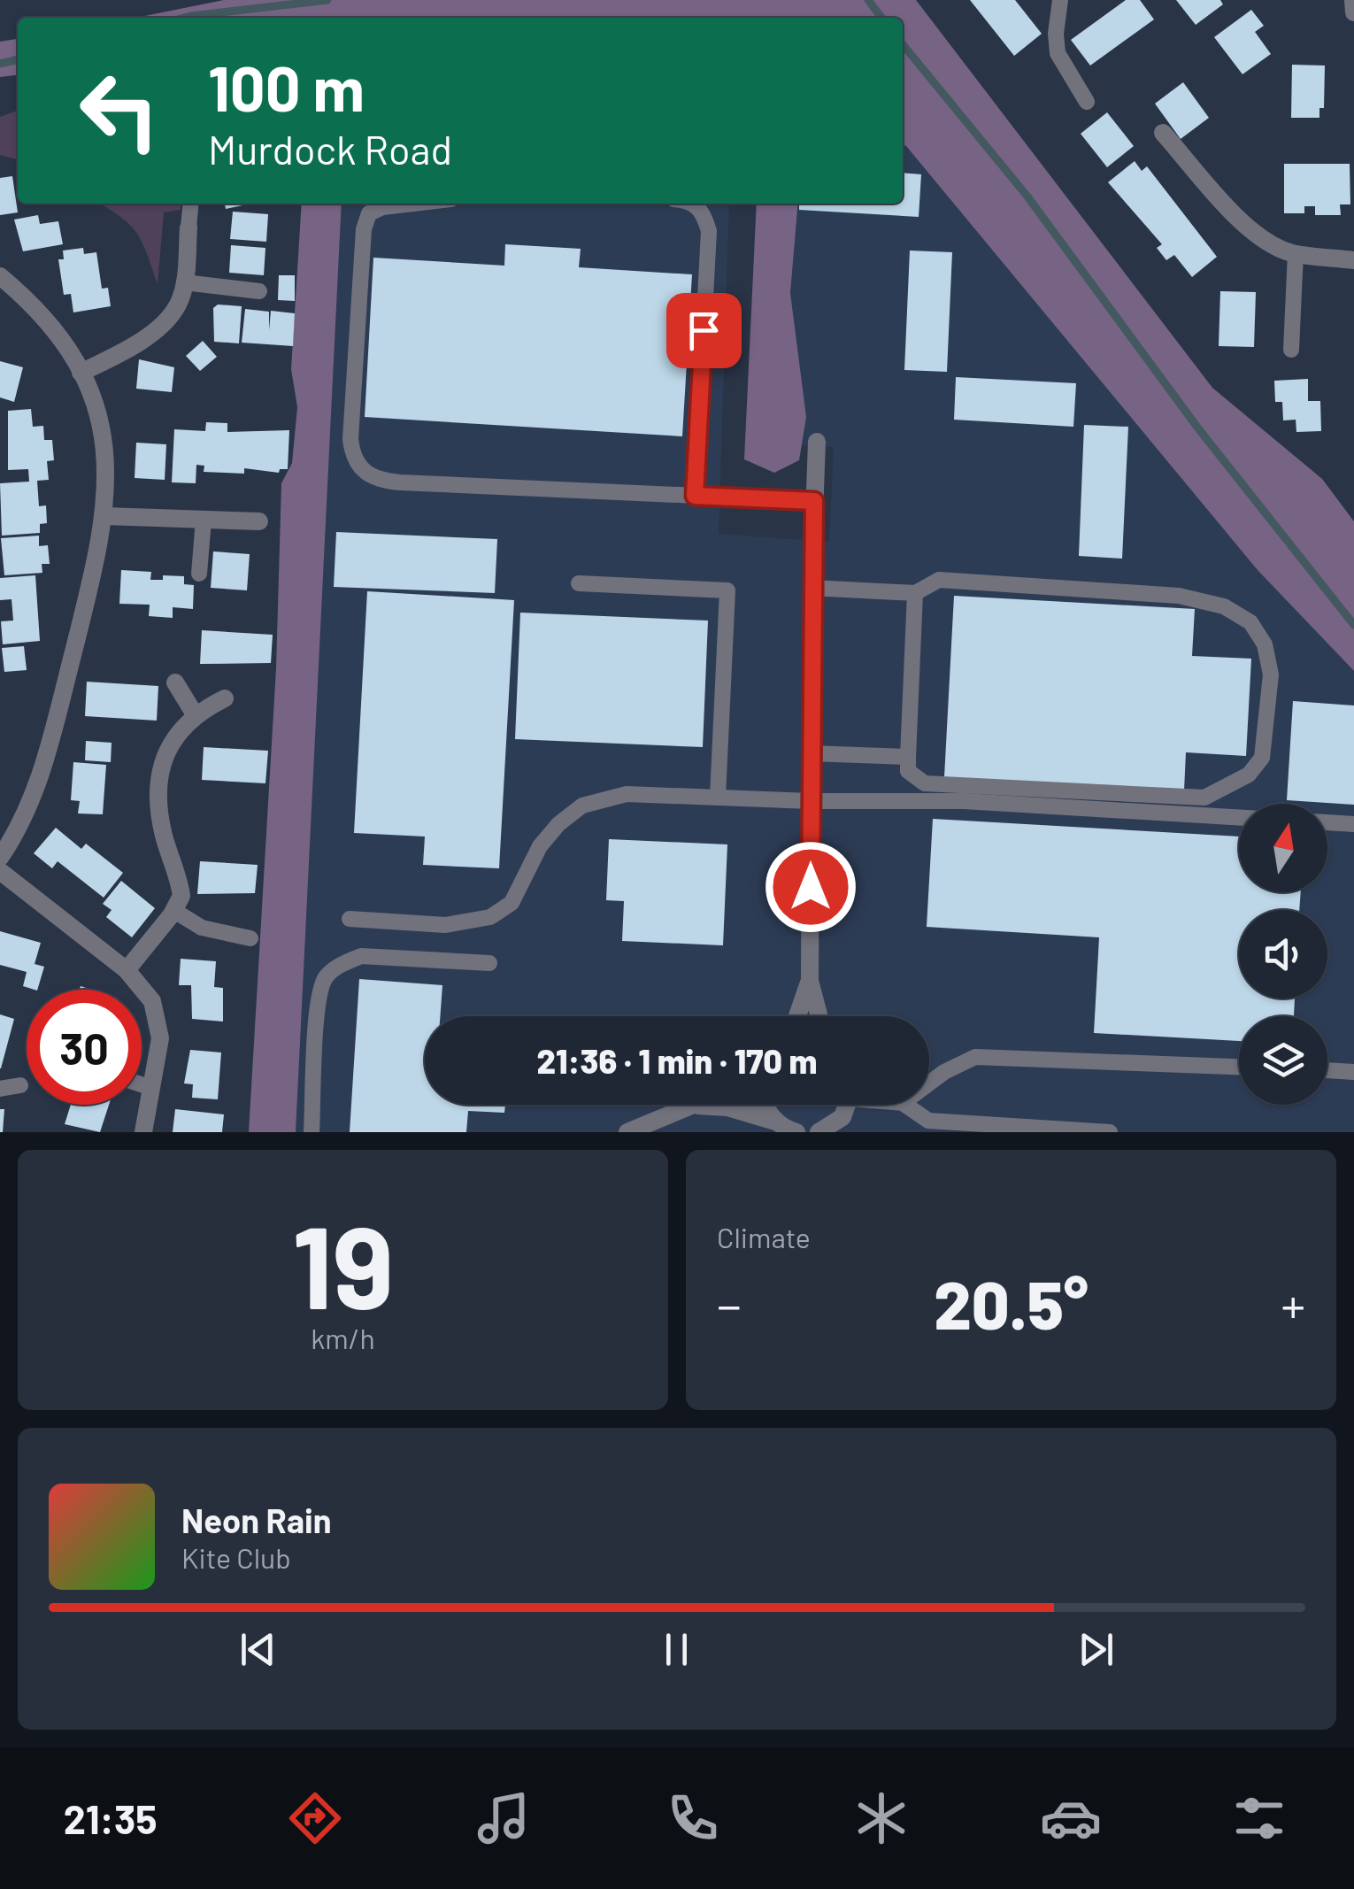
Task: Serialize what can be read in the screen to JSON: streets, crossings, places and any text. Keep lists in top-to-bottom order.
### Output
{
  "north": "top",
  "page": {
    "turn": ["100 m", "Murdock Road"],
    "limit": "30",
    "trip": "21:36 · 1 min · 170 m",
    "tile": [
      ["19", "km/h"],
      "Climate"
    ],
    "heat": ["−", "20.5°", "+"],
    "song": ["Neon Rain", "Kite Club"],
    "tabs": "21:35"
  }
}
